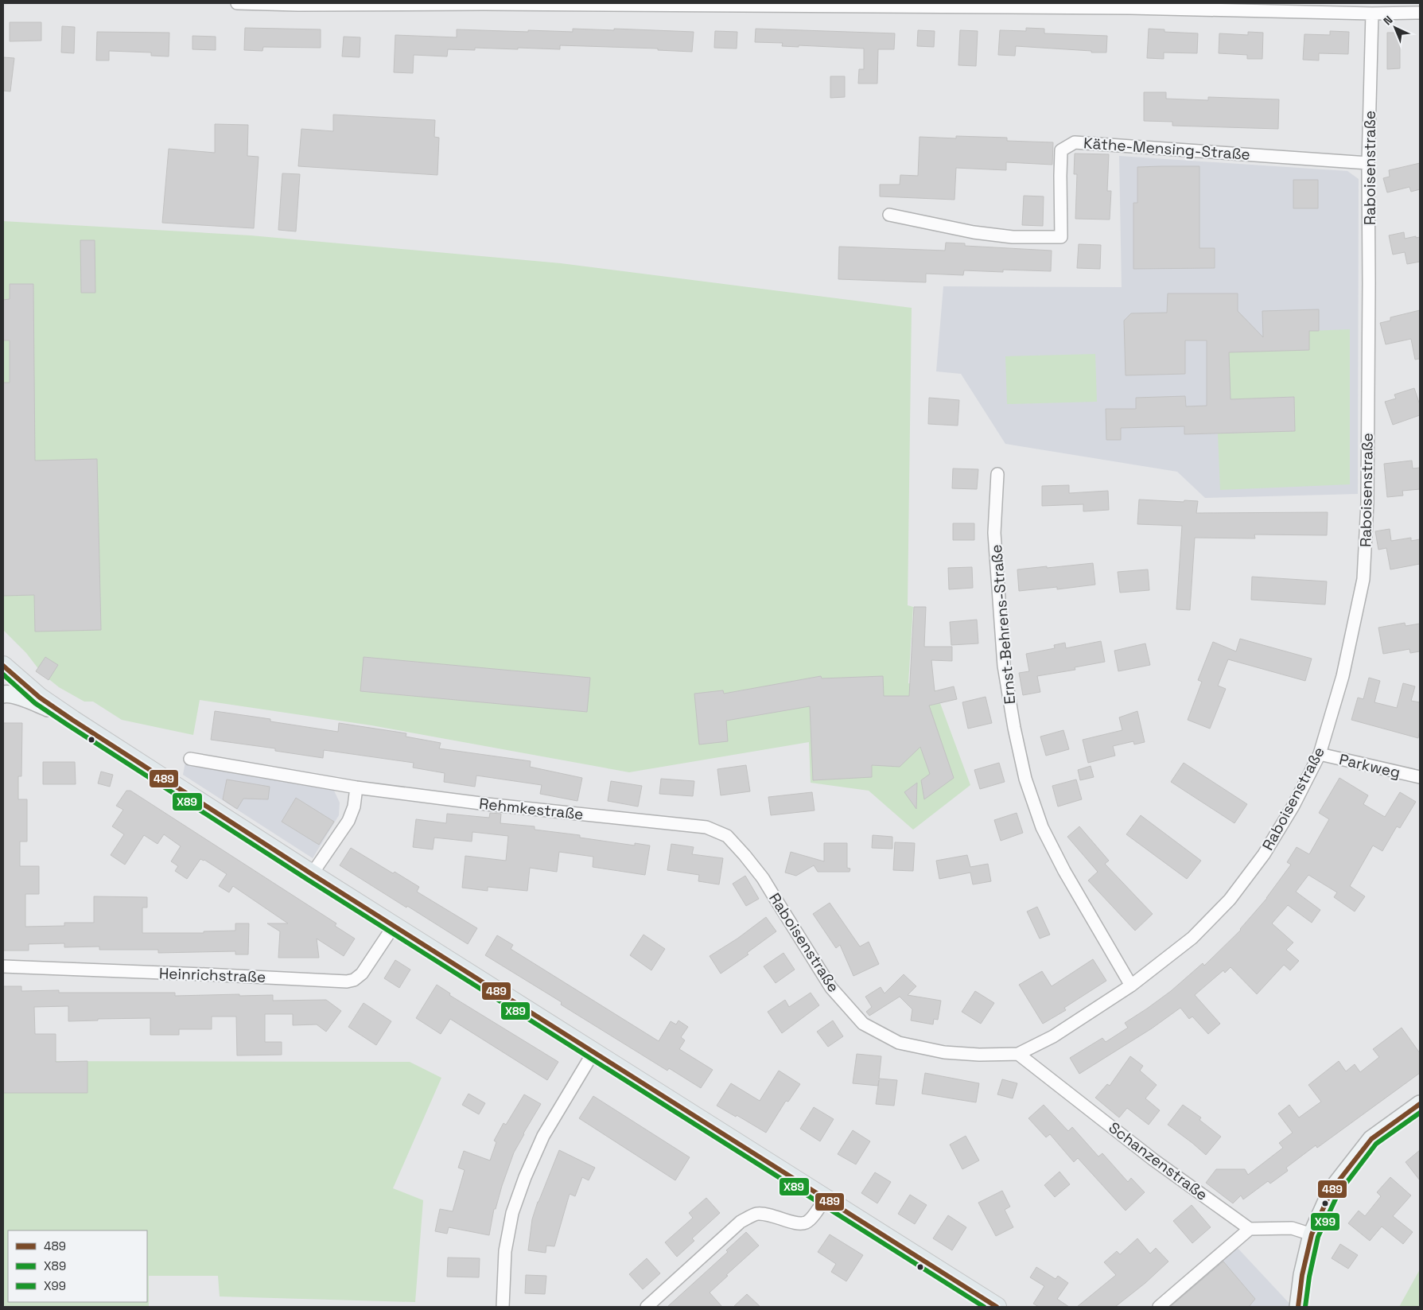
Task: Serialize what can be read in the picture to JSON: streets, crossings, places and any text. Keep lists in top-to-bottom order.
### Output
{
  "streets": {
    "street": [
      "Käthe-Mensing-Straße",
      "Raboisenstraße",
      "Ernst-Behrens-Straße",
      "Parkweg",
      "Rehmkestraße",
      "Heinrichstraße",
      "Schanzenstraße"
    ]
  },
  "crossings": [
    ["Käthe-Mensing-Straße", "Raboisenstraße"],
    ["Raboisenstraße", "Ernst-Behrens-Straße"],
    ["Raboisenstraße", "Parkweg"],
    ["Raboisenstraße", "Rehmkestraße"],
    ["Raboisenstraße", "Schanzenstraße"]
  ],
  "lines": ["transit line 489", "transit line X89", "transit line X99"],
  "legend": ["489", "X89", "X99"],
  "north": "top left"
}
